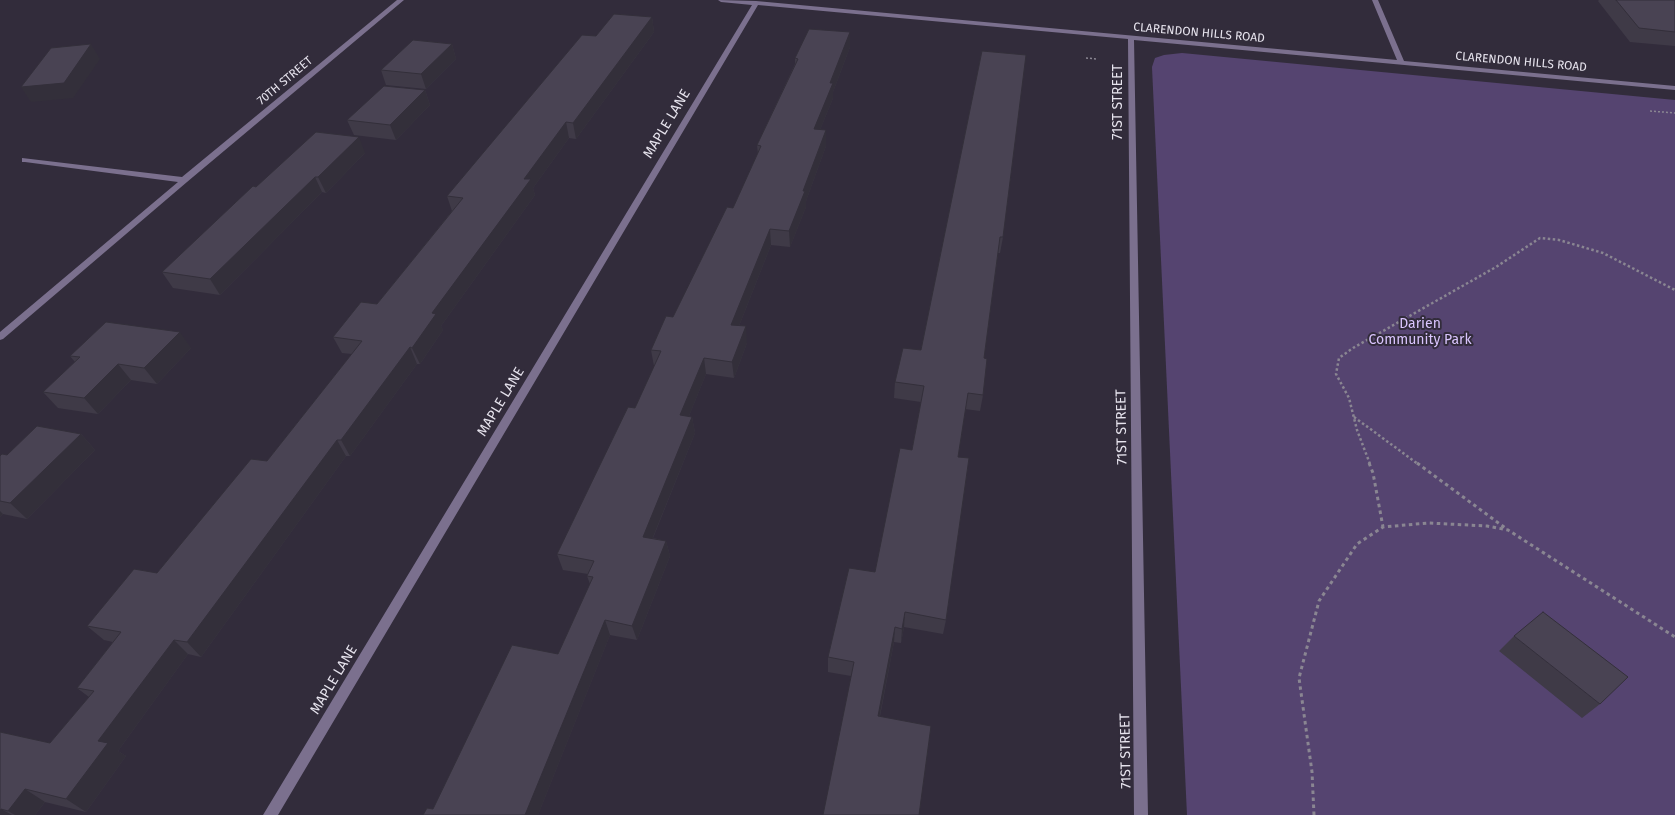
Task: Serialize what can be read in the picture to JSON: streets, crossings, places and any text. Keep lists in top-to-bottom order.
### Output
{
  "streets": {
    "street": [
      "CLARENDON HILLS ROAD",
      "70TH STREET",
      "71ST STREET",
      "MAPLE LANE"
    ]
  },
  "crossings": [
    ["CLARENDON HILLS ROAD", "71ST STREET"],
    ["CLARENDON HILLS ROAD", "MAPLE LANE"]
  ],
  "parks": ["Darien Community Park"]
}
